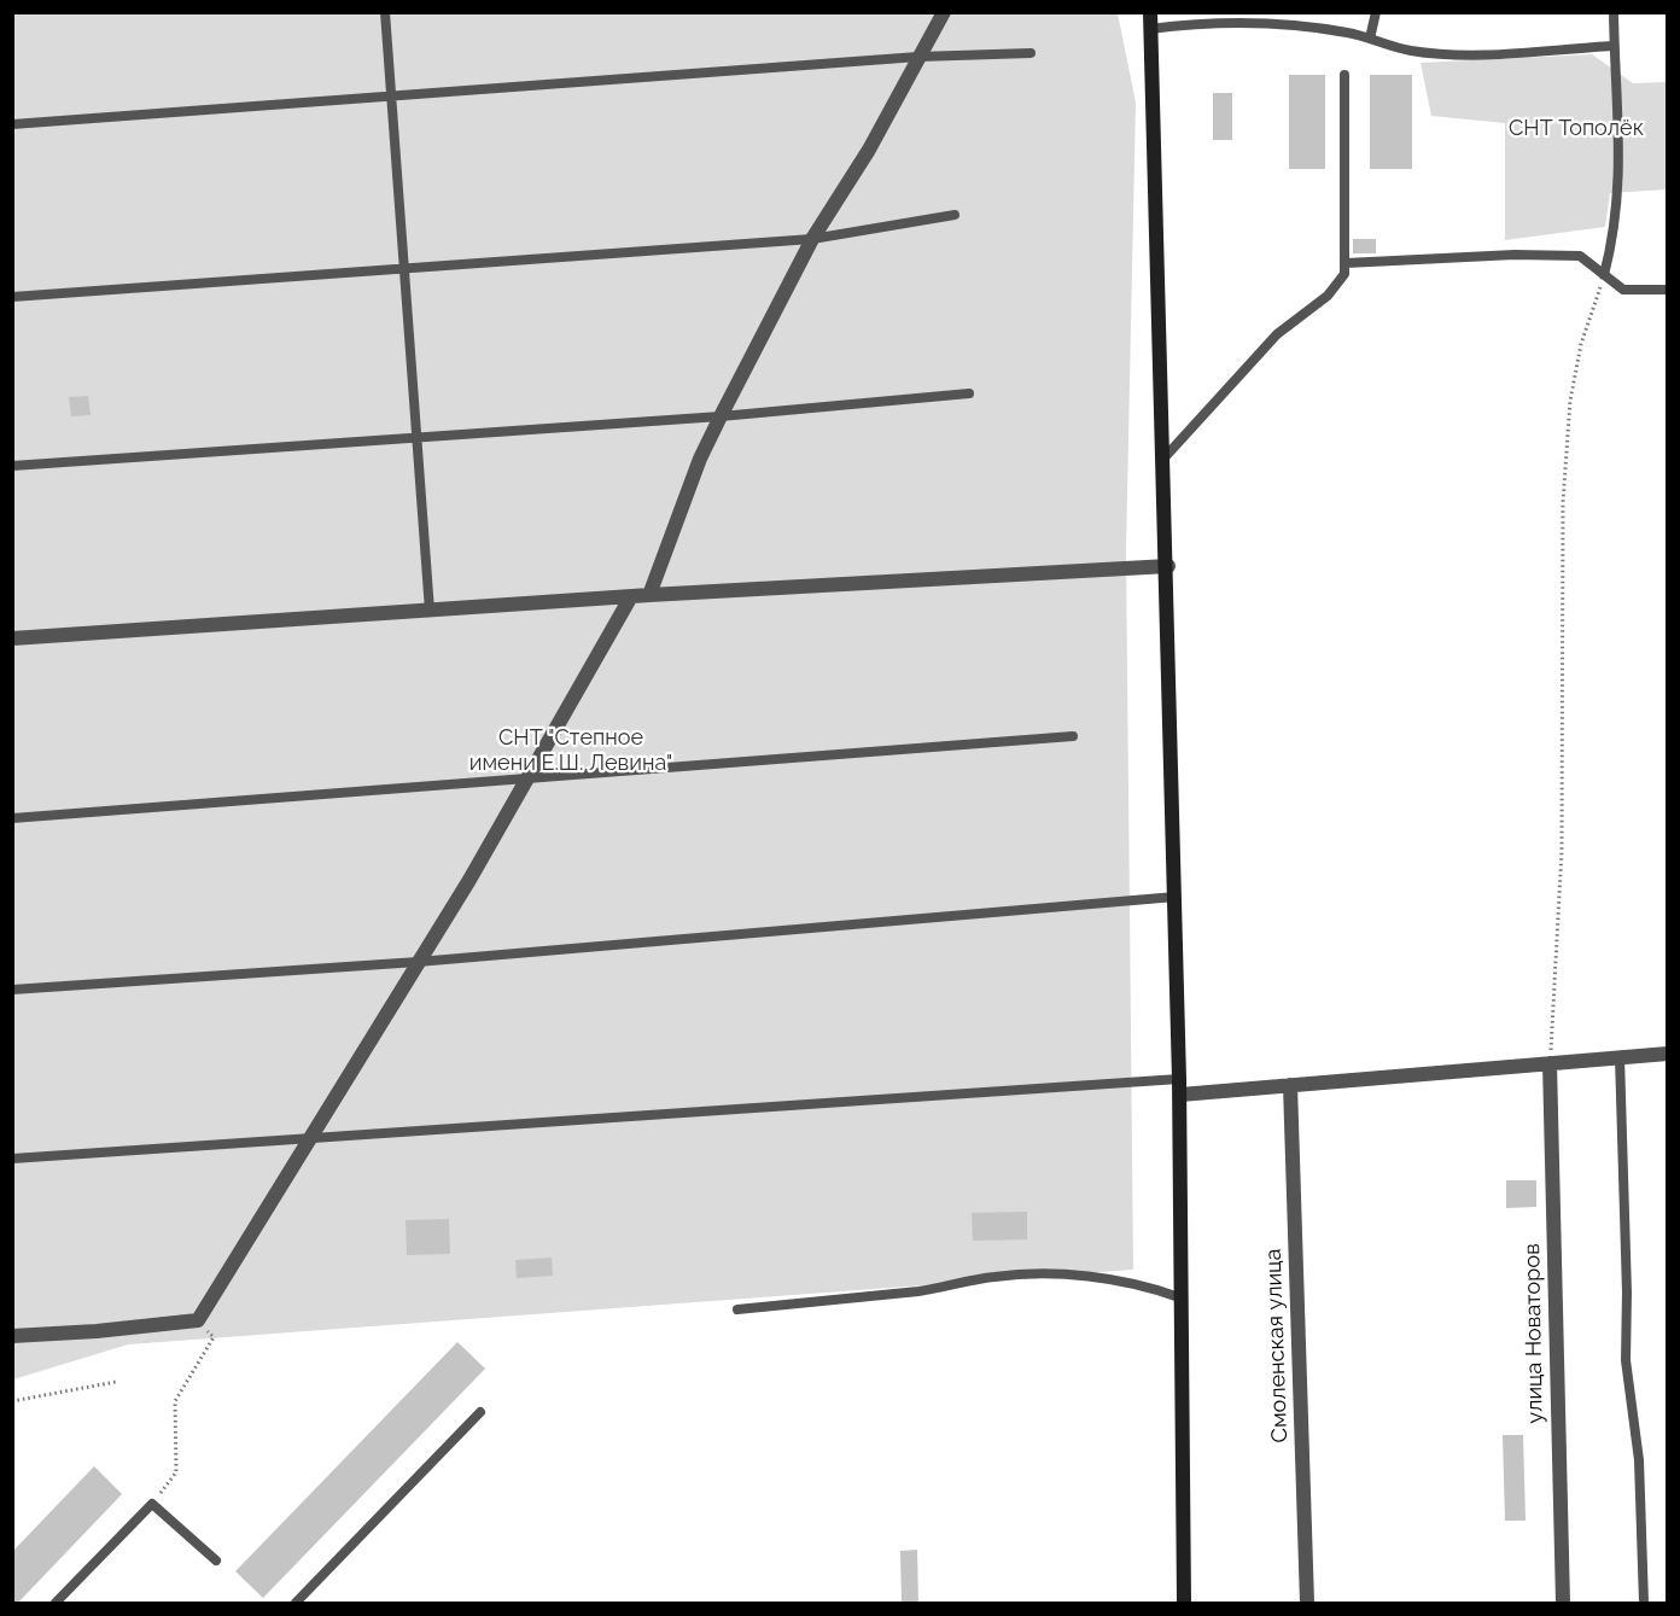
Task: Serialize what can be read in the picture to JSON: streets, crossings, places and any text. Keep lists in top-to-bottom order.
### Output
{
  "streets": {
    "street": ["улица Новаторов", "Смоленская улица"]
  },
  "parks": ["СНТ Тополёк", "СНТ \"Степное имени Е.Ш. Левина\""]
}
